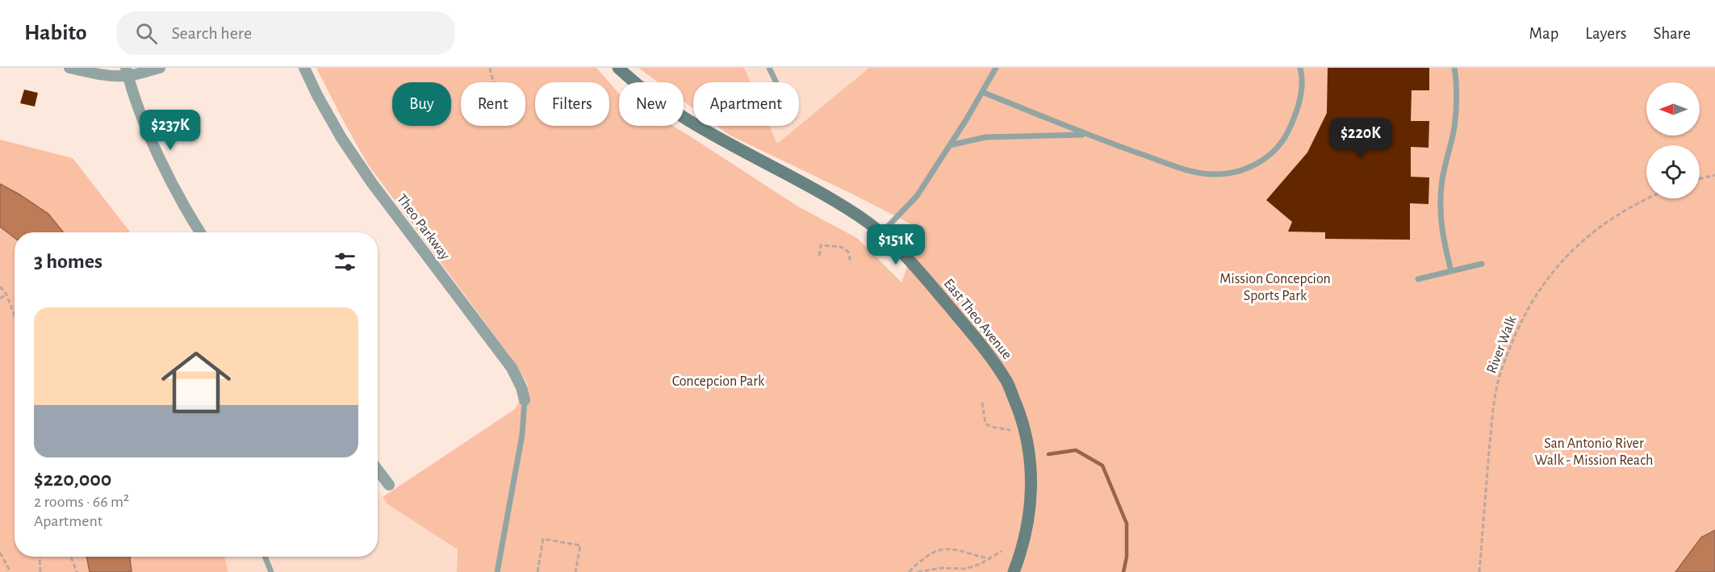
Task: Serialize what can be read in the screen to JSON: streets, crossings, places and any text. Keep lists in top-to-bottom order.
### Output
{
  "streets": {
    "street": ["Theo Parkway", "East Theo Avenue"],
    "path": ["River Walk"]
  },
  "parks": ["Mission Concepcion Sports Park", "Concepcion Park", "San Antonio River Walk - Mission Reach"],
  "north": "left",
  "page": {
    "header": "Habito",
    "search": "Search here",
    "nav": ["Map", "Layers", "Share"],
    "chip": [
      "Buy",
      "Rent",
      "Filters",
      "New",
      "Apartment"
    ],
    "price": ["$237K", "$220K", "$151K"],
    "heading": "3 homes",
    "list": [
      {
        "name": "$220,000",
        "note": "2 rooms · 66 m² · Apartment"
      }
    ]
  }
}
